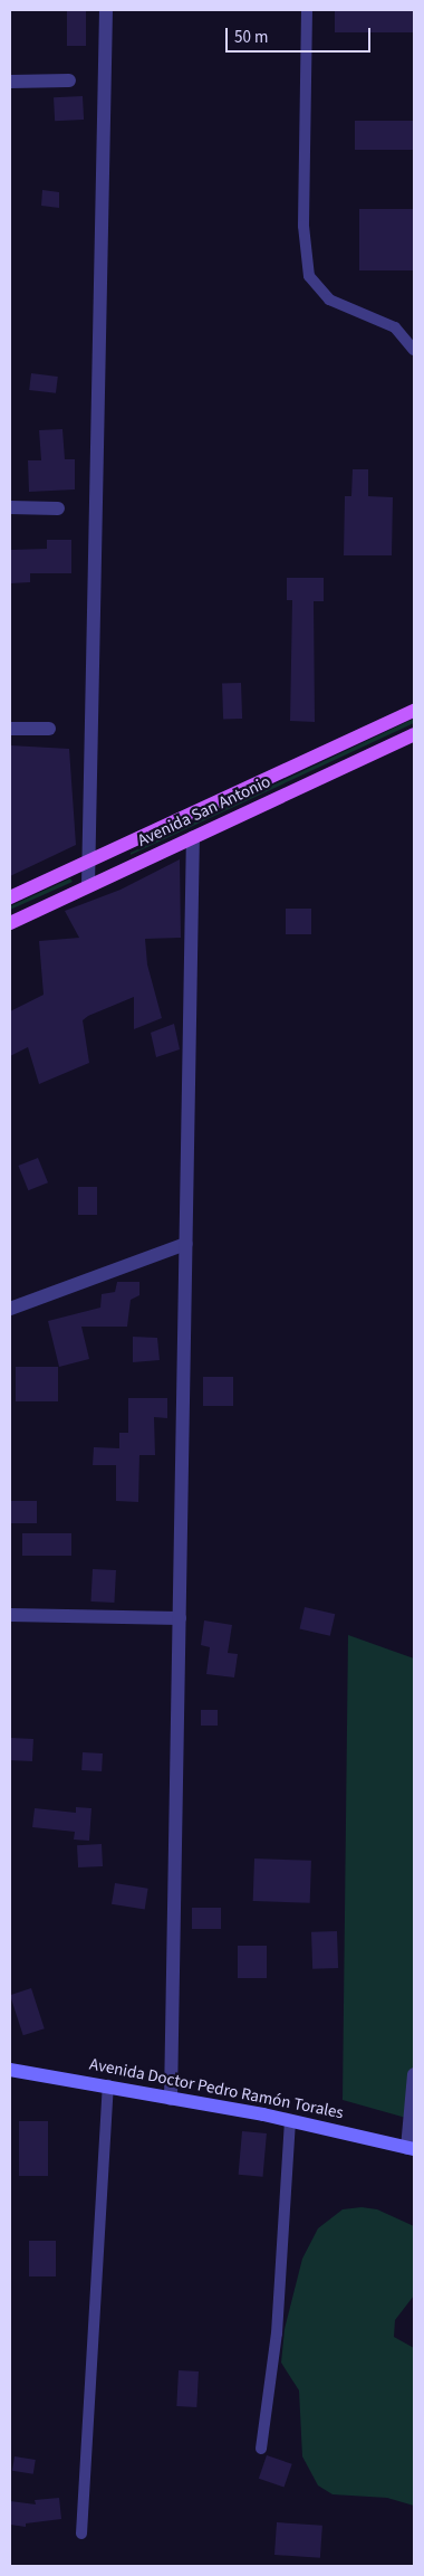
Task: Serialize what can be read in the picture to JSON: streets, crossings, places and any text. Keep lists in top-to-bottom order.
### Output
{
  "streets": {
    "main road": ["Avenida San Antonio"],
    "street": ["Avenida Doctor Pedro Ramón Torales"]
  },
  "scale_bar": "50 m"
}
